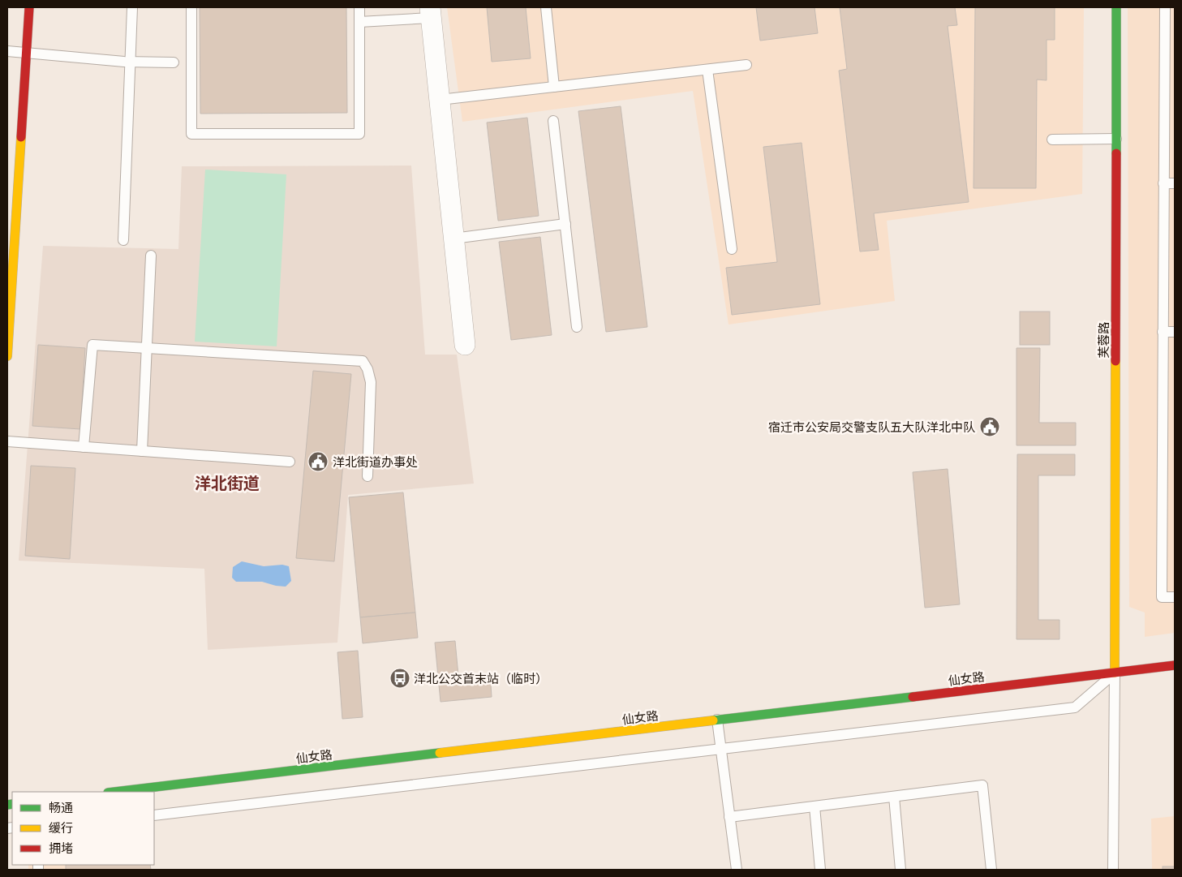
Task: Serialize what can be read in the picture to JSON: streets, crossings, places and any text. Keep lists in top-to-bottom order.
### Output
{
  "streets": {
    "street": ["芙蓉路", "仙女路"]
  },
  "crossings": [
    ["芙蓉路", "仙女路"]
  ],
  "districts": ["洋北街道"],
  "places": {
    "public building": ["宿迁市公安局交警支队五大队洋北中队", "洋北街道办事处"],
    "bus stop": ["洋北公交首末站（临时）"]
  },
  "legend": ["畅通", "缓行", "拥堵"]
}
